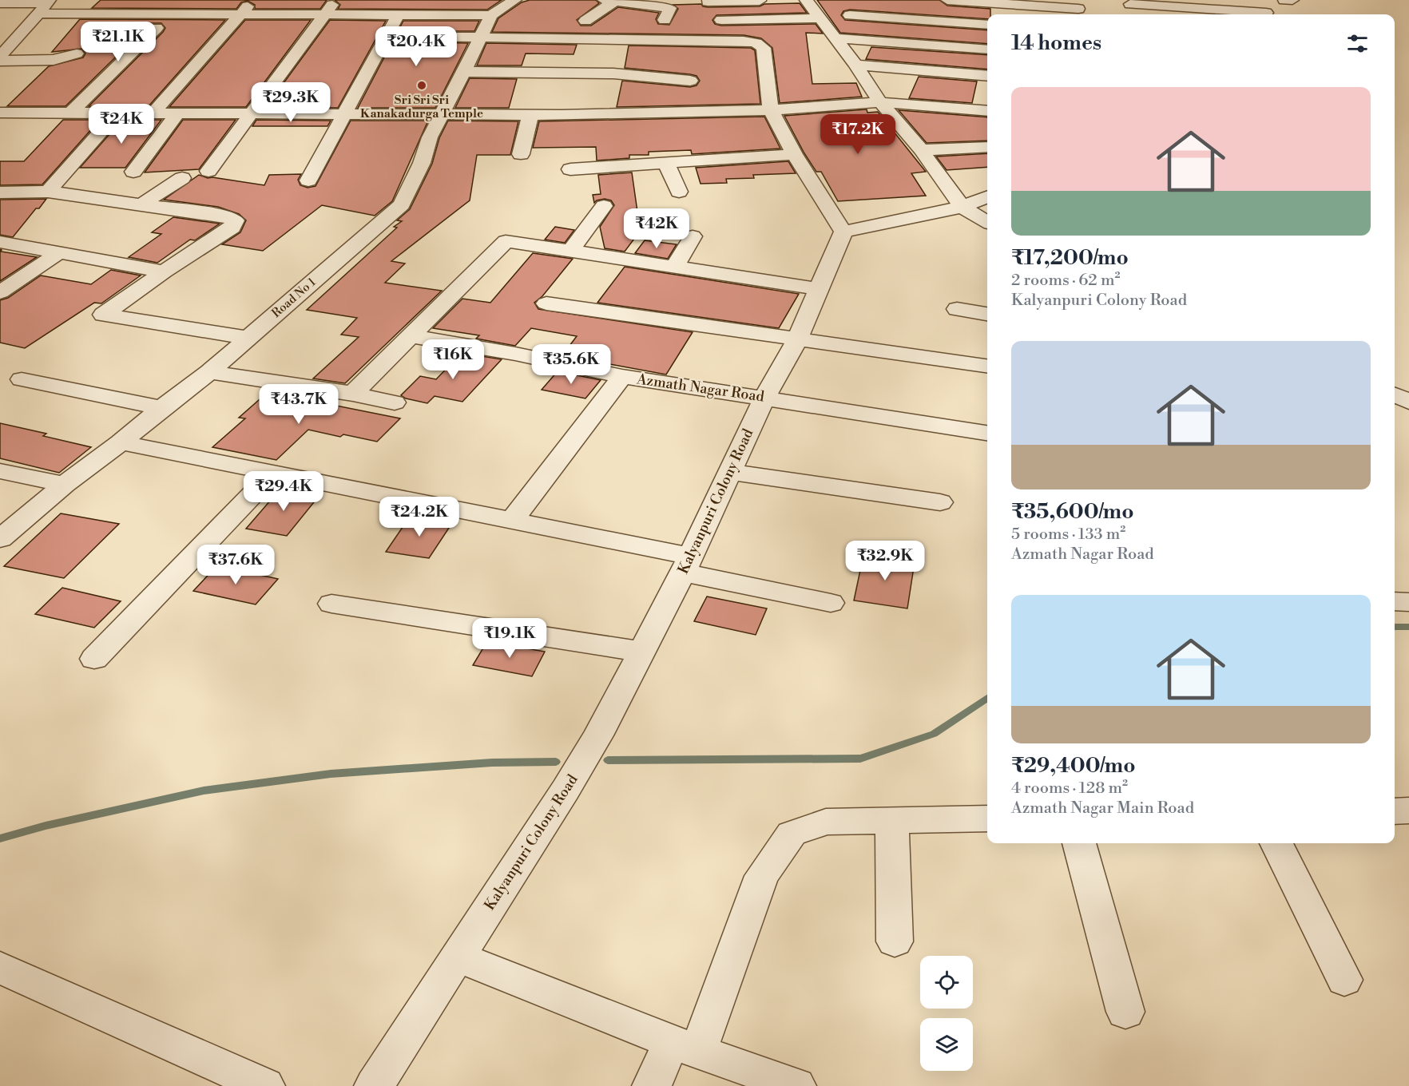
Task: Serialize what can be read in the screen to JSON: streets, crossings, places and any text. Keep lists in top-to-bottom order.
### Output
{
  "streets": {
    "street": ["Road No 1", "Azmath Nagar Road", "Kalyanpuri Colony Road"]
  },
  "crossings": [
    ["Azmath Nagar Road", "Kalyanpuri Colony Road"]
  ],
  "places": ["Sri Sri Sri Kanakadurga Temple"],
  "page": {
    "heading": "14 homes",
    "price": [
      "₹21.1K",
      "₹20.4K",
      "₹29.3K",
      "₹24K",
      "₹17.2K",
      "₹42K",
      "₹16K",
      "₹35.6K",
      "₹43.7K",
      "₹29.4K",
      "₹24.2K",
      "₹32.9K",
      "₹37.6K",
      "₹19.1K"
    ],
    "list": [
      {
        "name": "₹17,200/mo",
        "note": "2 rooms · 62 m² · Kalyanpuri Colony Road"
      },
      {
        "name": "₹35,600/mo",
        "note": "5 rooms · 133 m² · Azmath Nagar Road"
      },
      {
        "name": "₹29,400/mo",
        "note": "4 rooms · 128 m² · Azmath Nagar Main Road"
      }
    ]
  }
}
